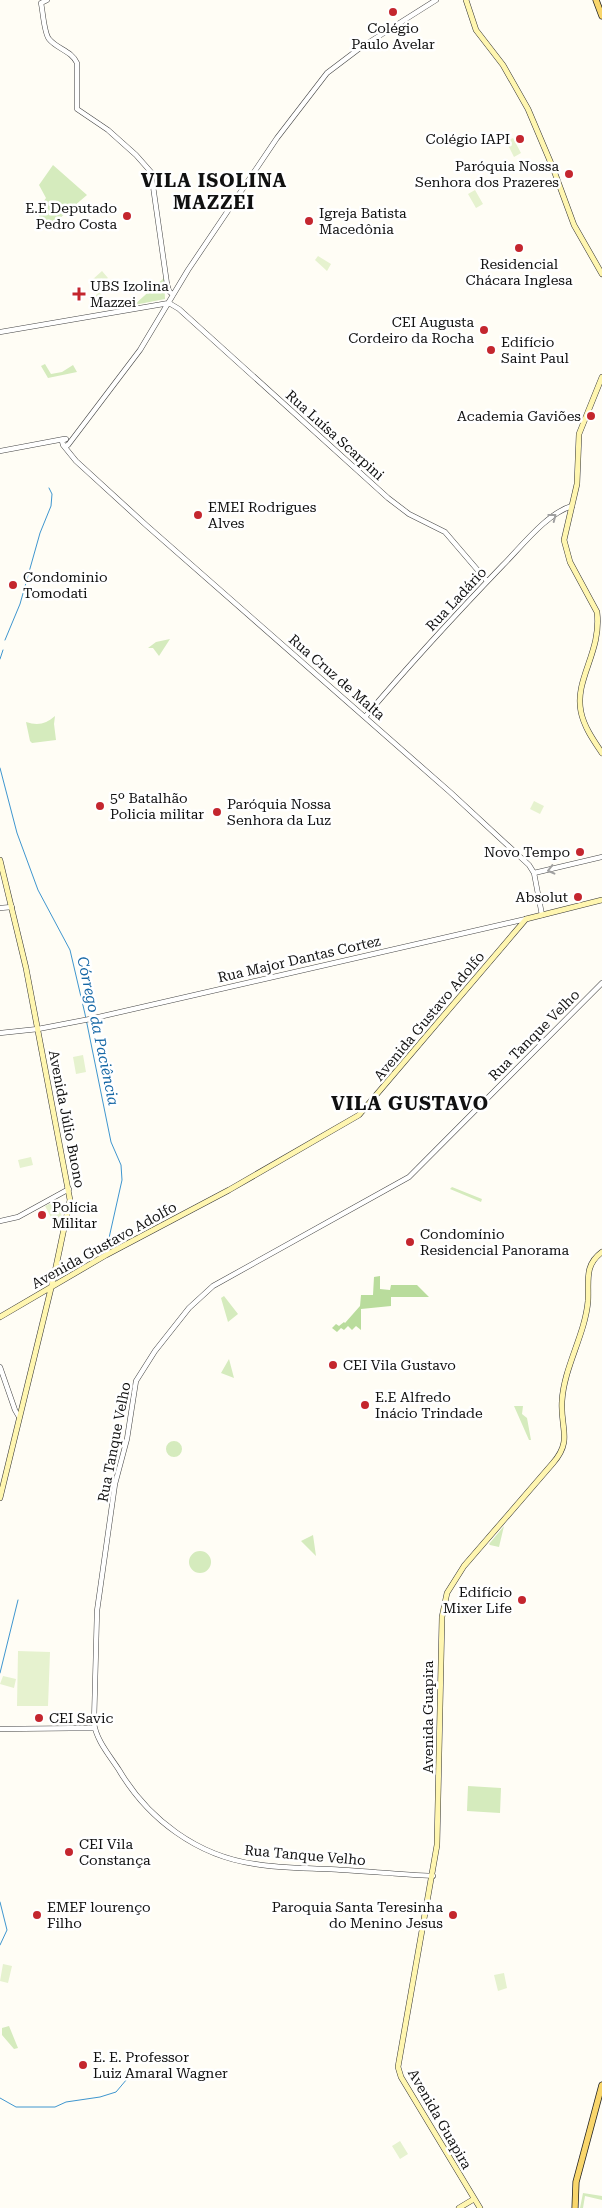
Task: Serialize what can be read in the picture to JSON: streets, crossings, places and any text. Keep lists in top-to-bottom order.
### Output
{
  "streets": {
    "main road": [
      "Rua Major Dantas Cortez",
      "Avenida Gustavo Adolfo",
      "Avenida Júlio Buono",
      "Avenida Guapira"
    ],
    "street": [
      "Rua Luísa Scarpini",
      "Rua Ladário",
      "Rua Cruz de Malta",
      "Rua Tanque Velho"
    ]
  },
  "crossings": [
    ["Rua Luísa Scarpini", "Rua Ladário"],
    ["Rua Ladário", "Rua Cruz de Malta"],
    ["Rua Major Dantas Cortez", "Avenida Gustavo Adolfo"],
    ["Rua Major Dantas Cortez", "Avenida Júlio Buono"],
    ["Avenida Gustavo Adolfo", "Avenida Júlio Buono"],
    ["Rua Tanque Velho", "Avenida Guapira"]
  ],
  "one_way": ["Rua Ladário"],
  "districts": ["VILA ISOLINA MAZZEI", "VILA GUSTAVO"],
  "water": ["Córrego da Paciência"],
  "places": {
    "other": [
      "Colégio Paulo Avelar",
      "Colégio IAPI",
      "Paróquia Nossa Senhora dos Prazeres",
      "E.E Deputado Pedro Costa",
      "Igreja Batista Macedônia",
      "Residencial Chácara Inglesa",
      "CEI Augusta Cordeiro da Rocha",
      "Edifício Saint Paul",
      "Academia Gaviões",
      "EMEI Rodrigues Alves",
      "Condominio Tomodati",
      "5º Batalhão Policia militar",
      "Paróquia Nossa Senhora da Luz",
      "Novo Tempo",
      "Absolut",
      "Polícia Militar",
      "Condomínio Residencial Panorama",
      "CEI Vila Gustavo",
      "E.E Alfredo Inácio Trindade",
      "Edifício Mixer Life",
      "CEI Savic",
      "CEI Vila Constança",
      "EMEF lourenço Filho",
      "Paroquia Santa Teresinha do Menino Jesus",
      "E. E. Professor Luiz Amaral Wagner"
    ],
    "health": ["UBS Izolina Mazzei"]
  }
}
